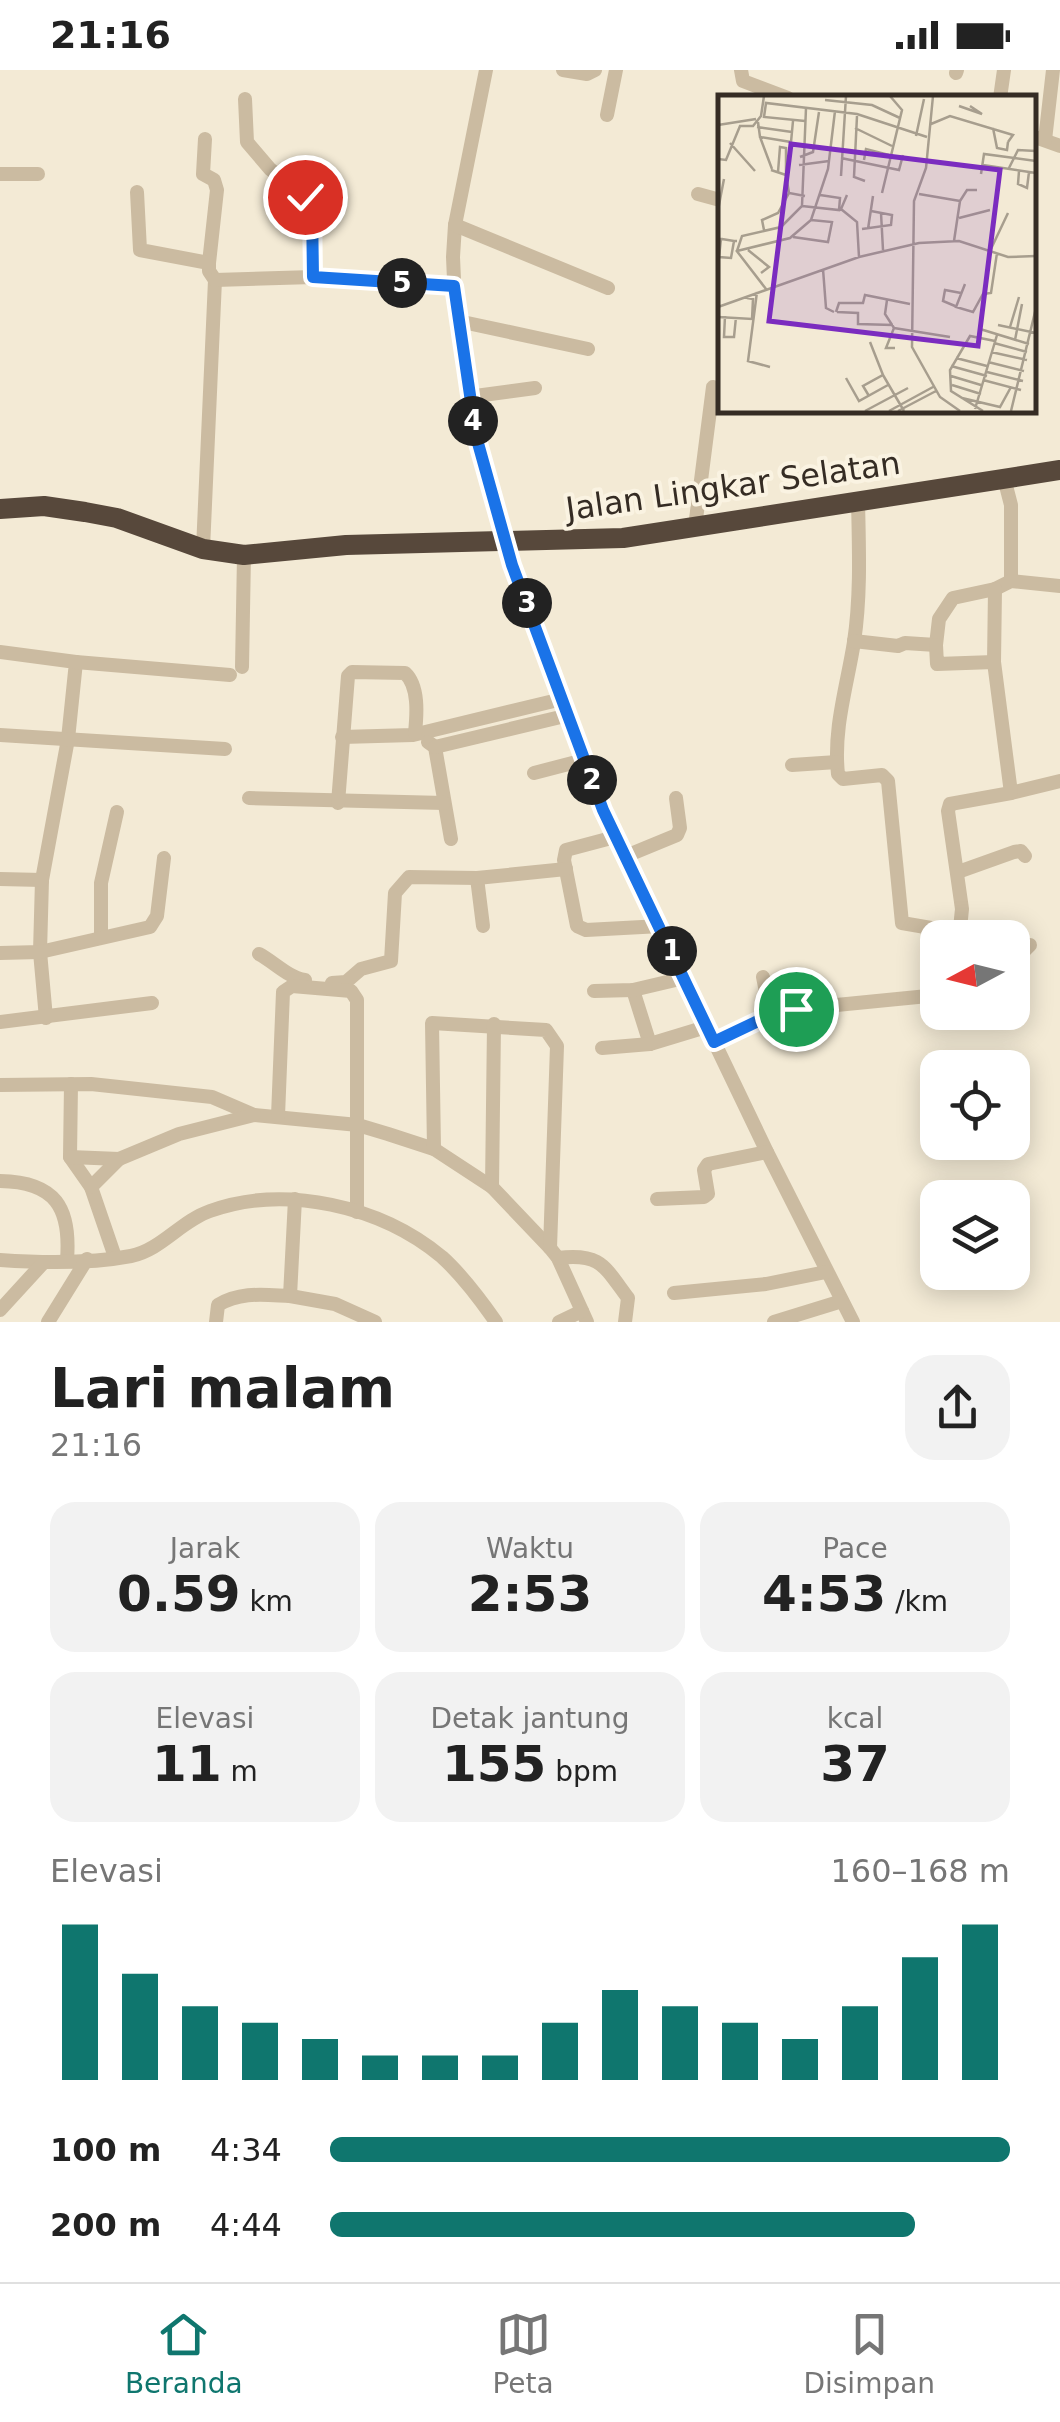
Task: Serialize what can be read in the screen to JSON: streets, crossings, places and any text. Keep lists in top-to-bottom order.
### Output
{
  "streets": {
    "highway": ["Jalan Lingkar Selatan"]
  },
  "north": "left",
  "page": {
    "status": "21:16",
    "pins": [
      "5",
      "4",
      "3",
      "2",
      "1"
    ],
    "heading": ["Lari malam", "21:16"],
    "stats": [
      ["Jarak", "0.59 km"],
      ["Waktu", "2:53"],
      ["Pace", "4:53 /km"],
      ["Elevasi", "11 m"],
      ["Detak jantung", "155 bpm"],
      ["kcal", "37"]
    ],
    "chart": ["Elevasi", "160–168 m"],
    "list": [
      {
        "name": "100 m",
        "note": "4:34"
      },
      {
        "name": "200 m",
        "note": "4:44"
      }
    ],
    "tabs": ["Beranda", "Peta", "Disimpan"]
  }
}
